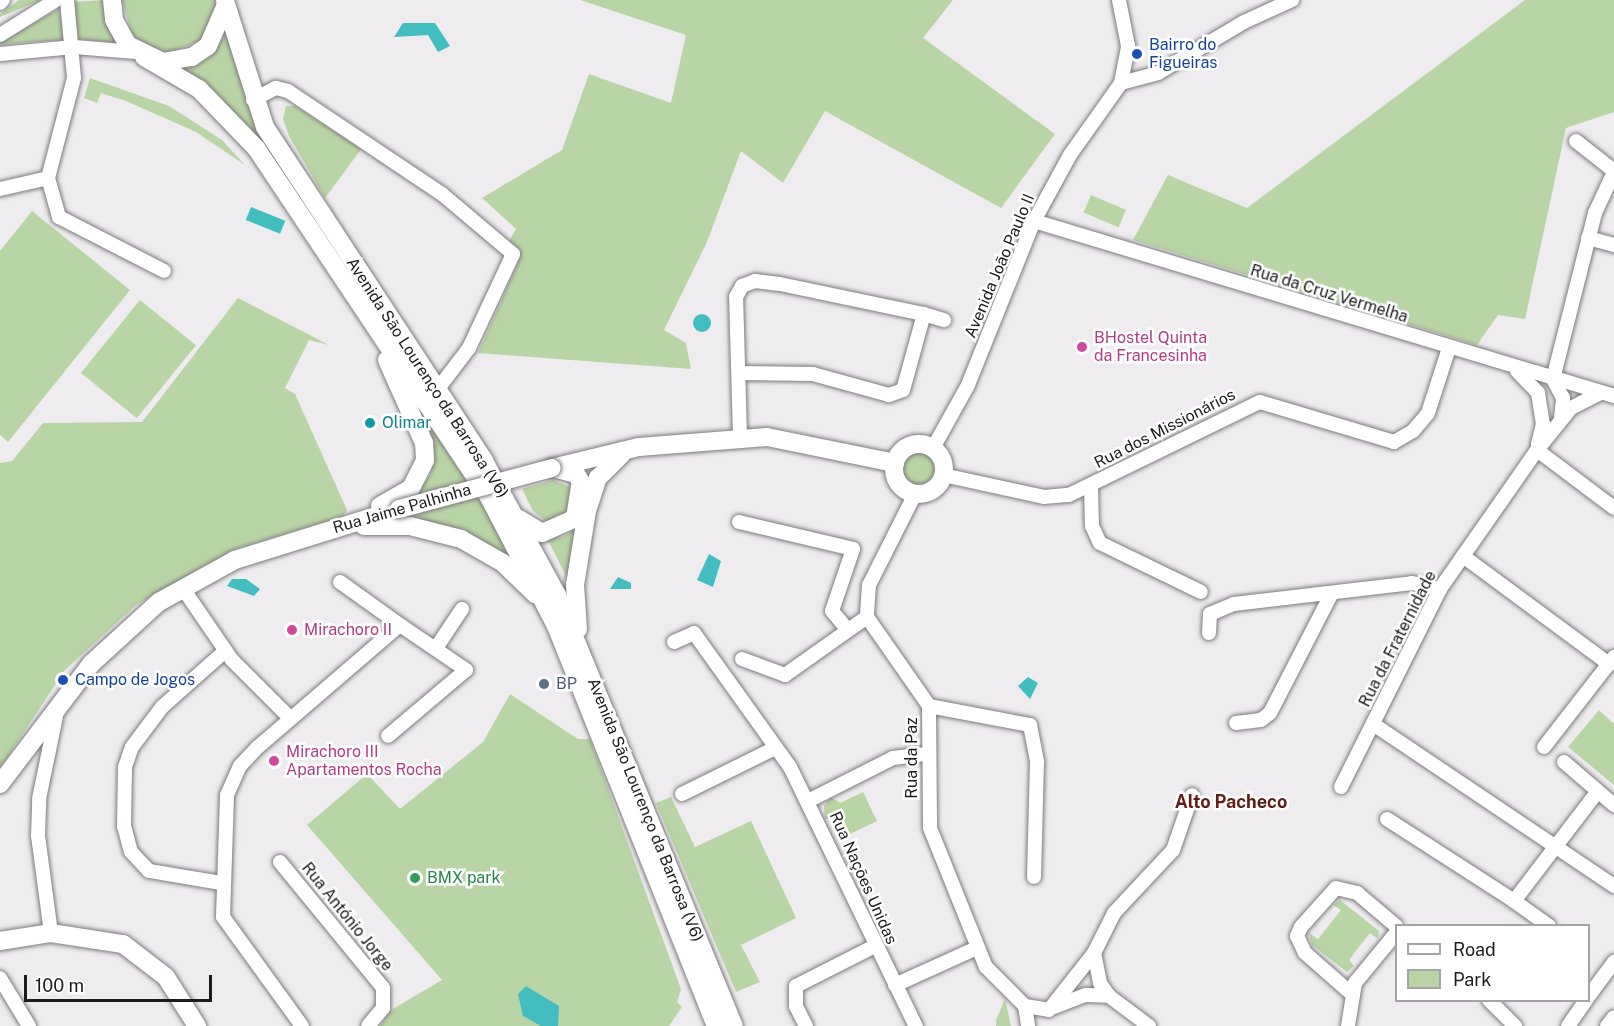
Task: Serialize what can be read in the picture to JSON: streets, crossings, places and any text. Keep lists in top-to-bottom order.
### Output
{
  "streets": {
    "main road": ["Avenida São Lourenço da Barrosa (V6)", "Rua Jaime Palhinha"],
    "street": [
      "Avenida João Paulo II",
      "Rua da Cruz Vermelha",
      "Rua dos Missionários",
      "Rua da Fraternidade",
      "Rua da Paz",
      "Rua Nações Unidas",
      "Rua António Jorge"
    ]
  },
  "crossings": [
    ["Avenida João Paulo II", "Rua da Cruz Vermelha"],
    ["Avenida João Paulo II", "Rua dos Missionários"],
    ["Avenida João Paulo II", "Rua Jaime Palhinha"],
    ["Rua da Cruz Vermelha", "Rua dos Missionários"],
    ["Rua da Cruz Vermelha", "Rua da Fraternidade"],
    ["Rua dos Missionários", "Rua Jaime Palhinha"]
  ],
  "districts": ["Alto Pacheco"],
  "places": [
    "Bairro do Figueiras",
    "BHostel Quinta da Francesinha",
    "Olimar",
    "Mirachoro II",
    "Campo de Jogos",
    "BP",
    "Mirachoro III Apartamentos Rocha",
    "BMX park"
  ],
  "legend": ["Road", "Park"],
  "scale_bar": "100 m"
}
